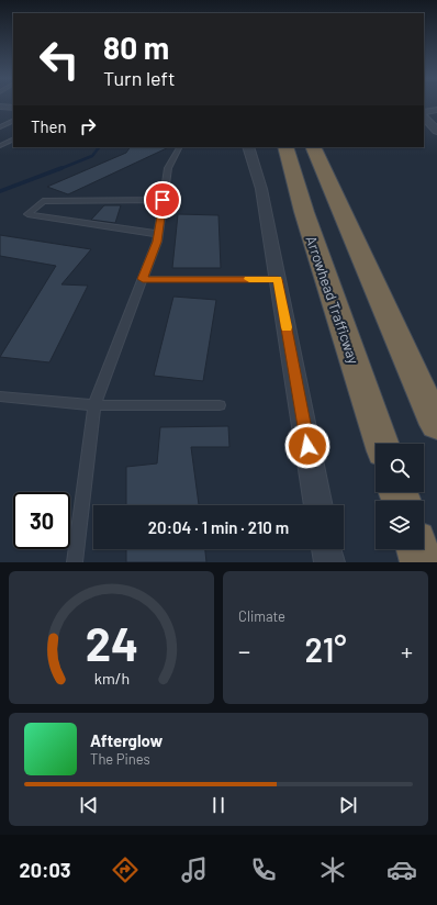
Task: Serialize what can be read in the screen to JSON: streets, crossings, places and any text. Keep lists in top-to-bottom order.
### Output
{
  "streets": {
    "highway": ["Arrowhead Trafficway"]
  },
  "page": {
    "turn": ["80 m", "Turn left"],
    "then": "Then",
    "limit": "30",
    "trip": "20:04 · 1 min · 210 m",
    "tile": "Climate",
    "heat": ["−", "21°", "+"],
    "song": ["Afterglow", "The Pines"],
    "tabs": "20:03",
    "gauge": ["24", "km/h"]
  }
}
